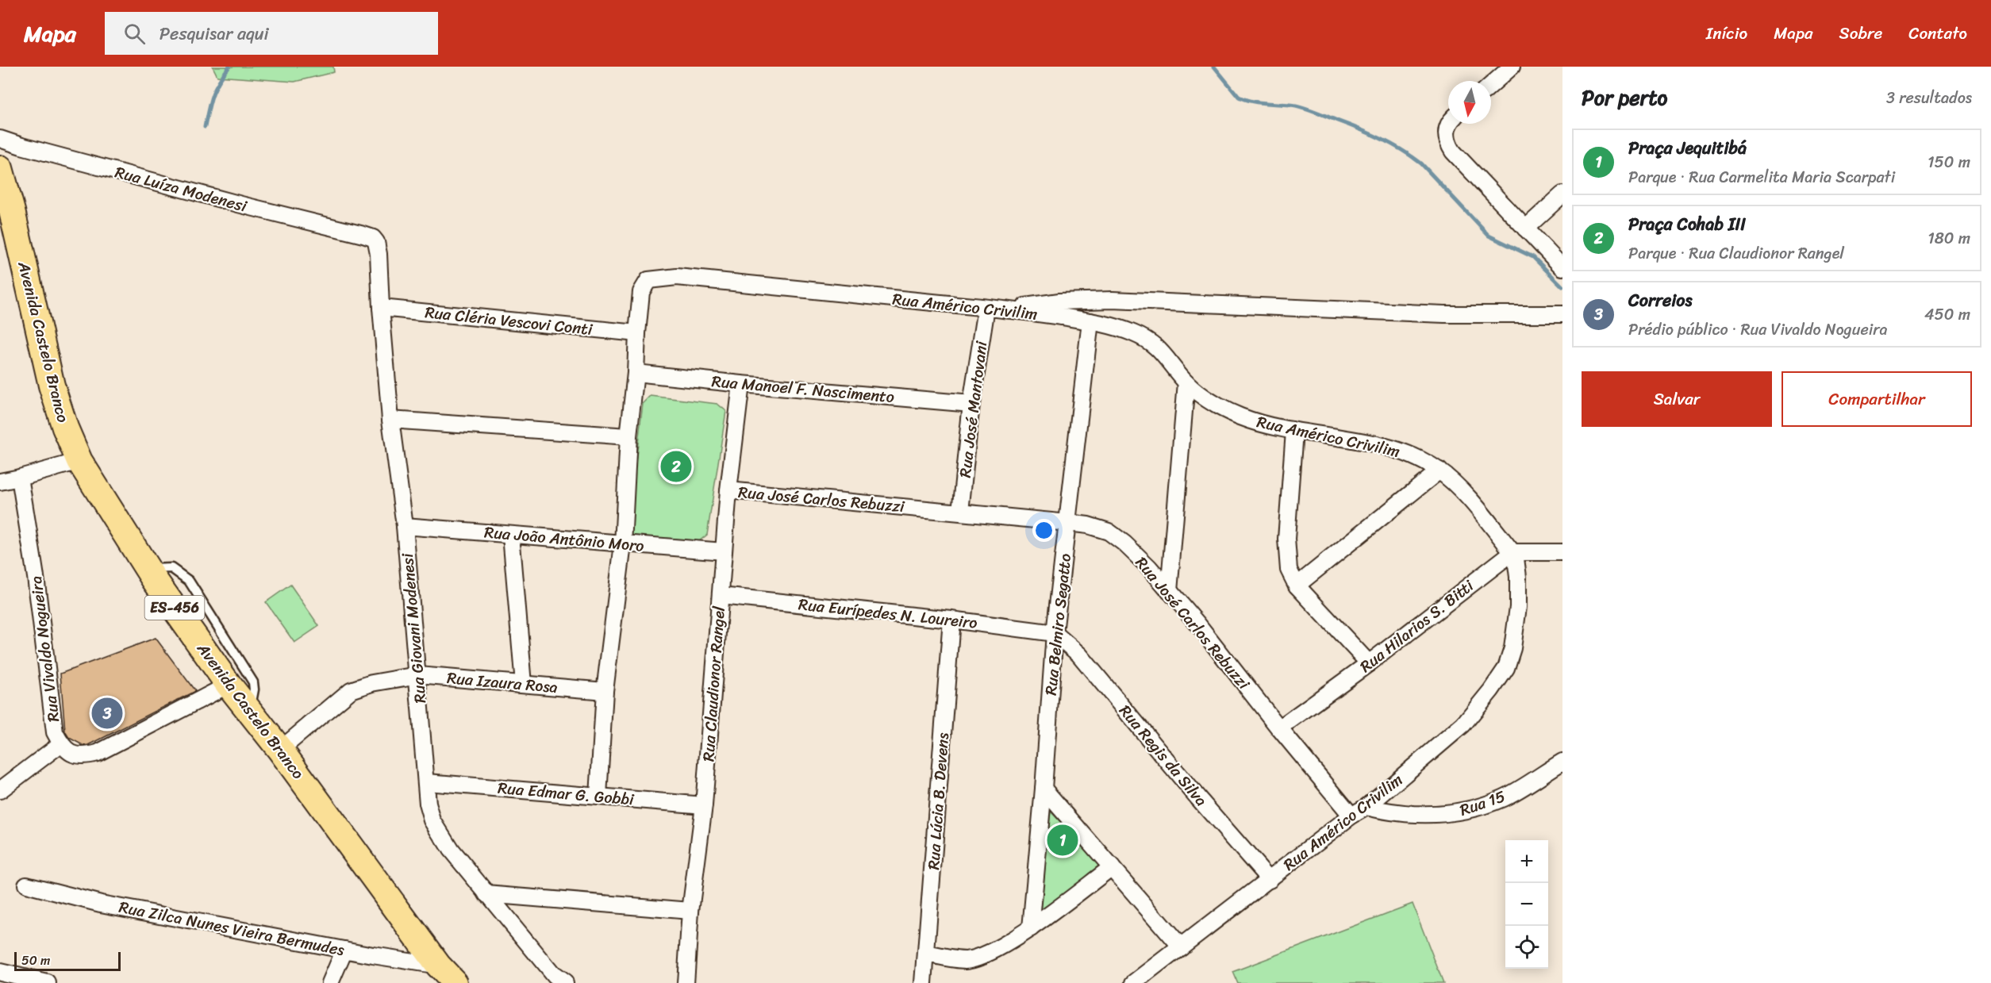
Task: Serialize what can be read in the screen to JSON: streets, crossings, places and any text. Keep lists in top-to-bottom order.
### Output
{
  "streets": {
    "main road": ["Avenida Castelo Branco", "ES-456"],
    "street": [
      "Rua Luíza Modenesi",
      "Rua Américo Crivilim",
      "Rua Cléria Vescovi Conti",
      "Rua Manoel F. Nascimento",
      "Rua José Mantovani",
      "Rua José Carlos Rebuzzi",
      "Rua João Antônio Moro",
      "Rua Eurípedes N. Loureiro",
      "Rua Belmiro Segatto",
      "Rua Hilarios S. Bitti",
      "Rua Giovani Modenesi",
      "Rua Vivaldo Nogueira",
      "Rua Izaura Rosa",
      "Rua Claudionor Rangel",
      "Rua Regis da Silva",
      "Rua Edmar G. Gobbi",
      "Rua Lúcia B. Devens",
      "Rua 15",
      "Rua Zilca Nunes Vieira Bermudes"
    ]
  },
  "crossings": [
    ["Rua Luíza Modenesi", "Rua Giovani Modenesi"],
    ["Rua Américo Crivilim", "Rua Cléria Vescovi Conti"],
    ["Rua Américo Crivilim", "Rua José Mantovani"],
    ["Rua Américo Crivilim", "Rua José Carlos Rebuzzi"],
    ["Rua Américo Crivilim", "Rua Belmiro Segatto"],
    ["Rua Américo Crivilim", "Rua Hilarios S. Bitti"],
    ["Rua Américo Crivilim", "Rua Regis da Silva"],
    ["Rua Américo Crivilim", "Rua 15"],
    ["Rua Cléria Vescovi Conti", "Rua Giovani Modenesi"],
    ["Avenida Castelo Branco", "Rua Izaura Rosa"],
    ["Avenida Castelo Branco", "Rua Zilca Nunes Vieira Bermudes"],
    ["Rua Manoel F. Nascimento", "Rua José Mantovani"],
    ["Rua Manoel F. Nascimento", "Rua Claudionor Rangel"],
    ["Rua José Mantovani", "Rua José Carlos Rebuzzi"],
    ["Rua José Carlos Rebuzzi", "Rua Belmiro Segatto"],
    ["Rua José Carlos Rebuzzi", "Rua Hilarios S. Bitti"],
    ["Rua José Carlos Rebuzzi", "Rua Claudionor Rangel"],
    ["Rua João Antônio Moro", "Rua Giovani Modenesi"],
    ["Rua João Antônio Moro", "Rua Claudionor Rangel"],
    ["Rua Eurípedes N. Loureiro", "Rua Belmiro Segatto"],
    ["Rua Eurípedes N. Loureiro", "Rua Claudionor Rangel"],
    ["Rua Eurípedes N. Loureiro", "Rua Regis da Silva"],
    ["Rua Eurípedes N. Loureiro", "Rua Lúcia B. Devens"],
    ["Rua Belmiro Segatto", "Rua Regis da Silva"],
    ["Rua Giovani Modenesi", "Rua Izaura Rosa"],
    ["Rua Giovani Modenesi", "Rua Edmar G. Gobbi"],
    ["Rua Claudionor Rangel", "Rua Edmar G. Gobbi"]
  ],
  "scale_bar": "50 m",
  "north": "bottom",
  "page": {
    "header": "Mapa",
    "search": "Pesquisar aqui",
    "nav": [
      "Início",
      "Mapa",
      "Sobre",
      "Contato"
    ],
    "heading": ["Por perto", "3 resultados"],
    "list": [
      {
        "mark": "1",
        "name": "Praça Jequitibá",
        "note": "Parque · Rua Carmelita Maria Scarpati",
        "value": "150 m"
      },
      {
        "mark": "2",
        "name": "Praça Cohab III",
        "note": "Parque · Rua Claudionor Rangel",
        "value": "180 m"
      },
      {
        "mark": "3",
        "name": "Correios",
        "note": "Prédio público · Rua Vivaldo Nogueira",
        "value": "450 m"
      }
    ],
    "buttons": ["Salvar", "Compartilhar"],
    "pins": ["2", "3", "1"],
    "map_buttons": ["+", "−"],
    "scale": "50 m"
  }
}
